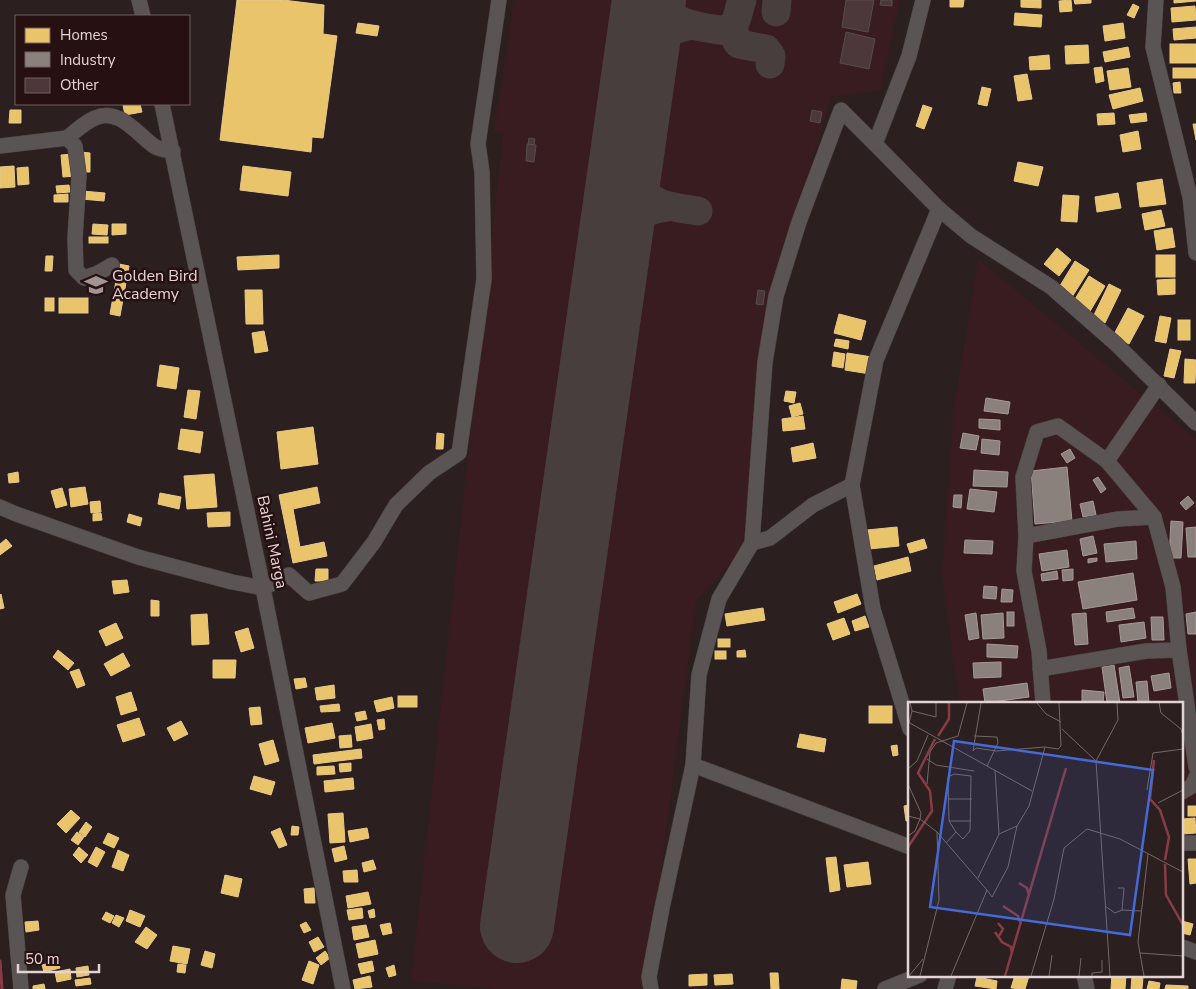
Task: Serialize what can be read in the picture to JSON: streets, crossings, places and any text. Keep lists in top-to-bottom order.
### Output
{
  "streets": {
    "street": ["Bahini Marga"]
  },
  "places": {
    "school or university": ["Golden Bird Academy"]
  },
  "legend": ["Homes", "Industry", "Other"],
  "scale_bar": "50 m"
}
